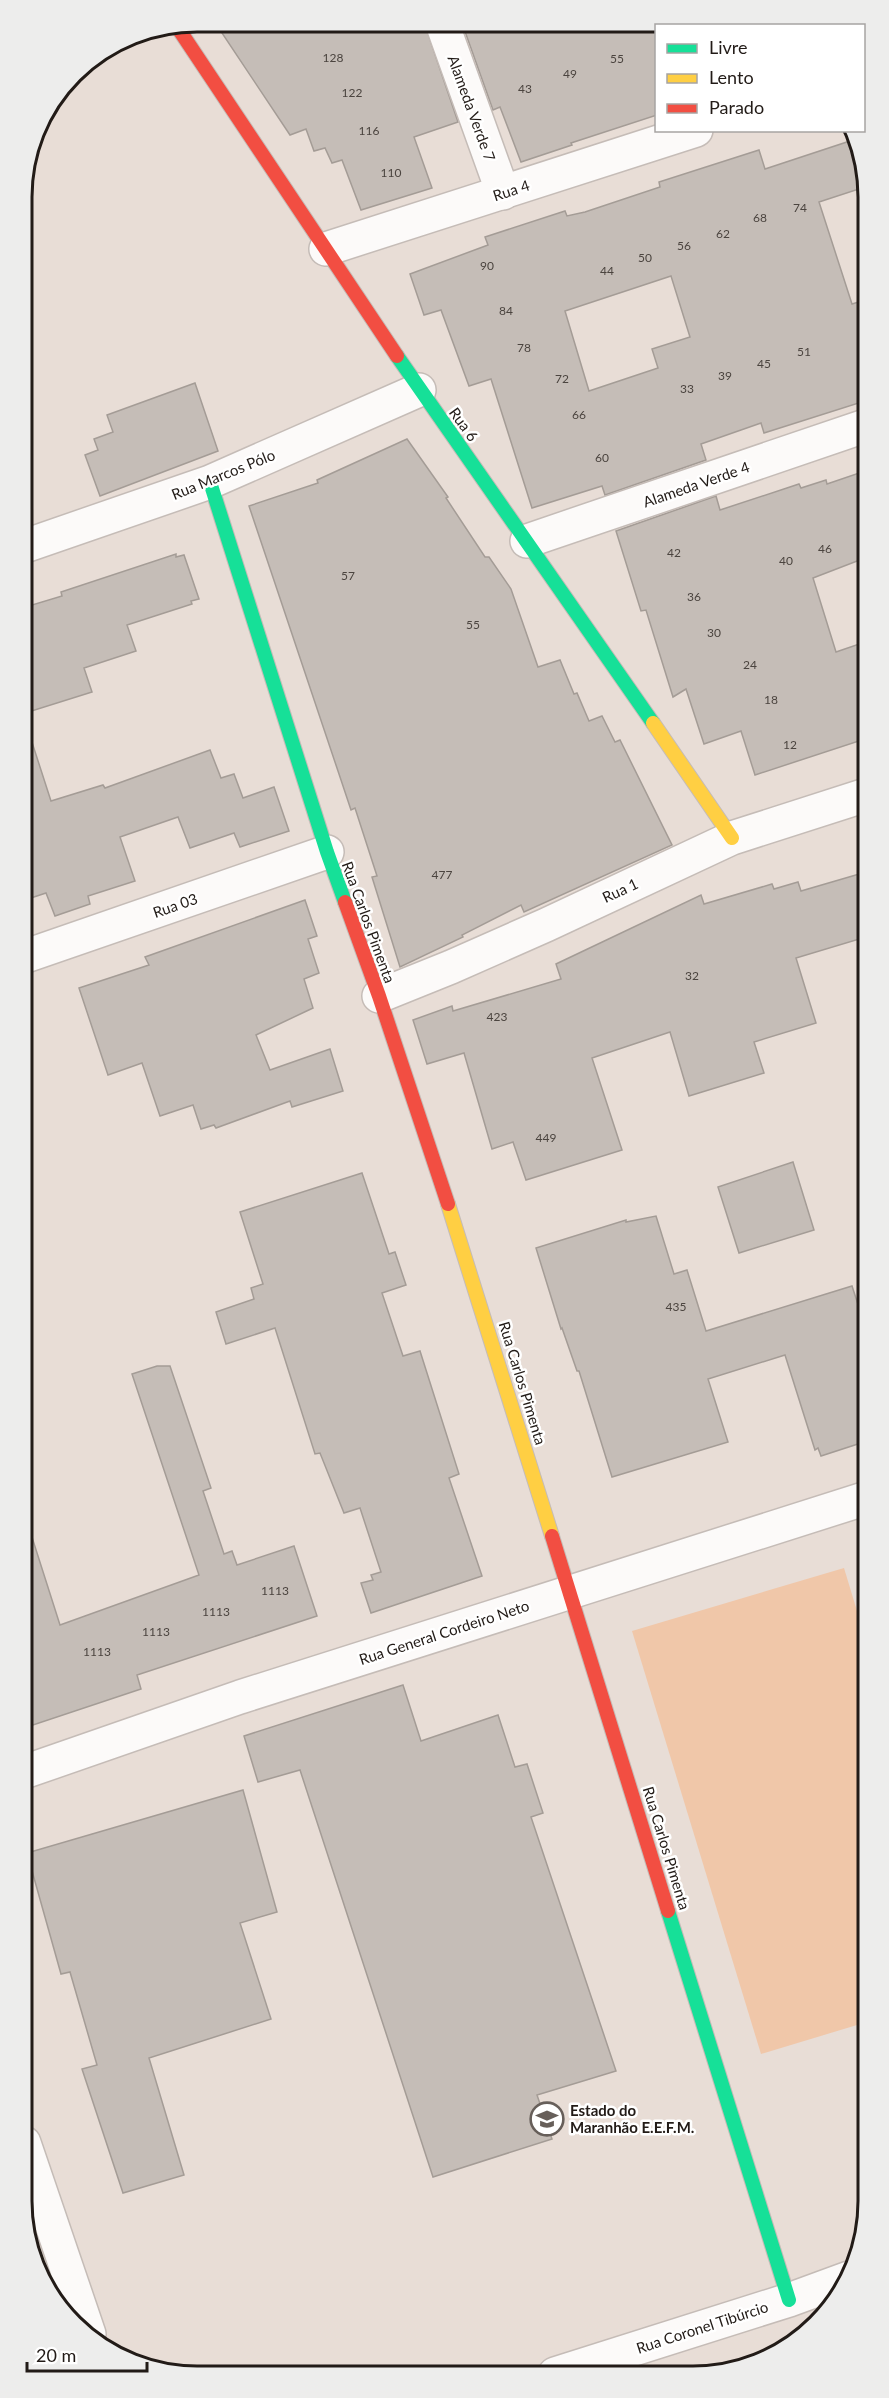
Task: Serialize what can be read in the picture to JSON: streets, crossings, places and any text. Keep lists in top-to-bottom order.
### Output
{
  "streets": {
    "street": [
      "Alameda Verde 7",
      "Rua 4",
      "Rua 6",
      "Rua Marcos Pólo",
      "Alameda Verde 4",
      "Rua 1",
      "Rua 03",
      "Rua Carlos Pimenta",
      "Rua General Cordeiro Neto",
      "Rua Coronel Tibúrcio"
    ]
  },
  "crossings": [
    ["Alameda Verde 7", "Rua 4"],
    ["Rua 4", "Rua 6"],
    ["Rua 6", "Rua Marcos Pólo"],
    ["Rua 6", "Alameda Verde 4"],
    ["Rua 6", "Rua 1"],
    ["Rua Marcos Pólo", "Rua Carlos Pimenta"],
    ["Rua 1", "Rua Carlos Pimenta"],
    ["Rua 03", "Rua Carlos Pimenta"],
    ["Rua Carlos Pimenta", "Rua General Cordeiro Neto"],
    ["Rua Carlos Pimenta", "Rua Coronel Tibúrcio"]
  ],
  "places": {
    "school or university": ["Estado do Maranhão E.E.F.M."]
  },
  "house_numbers": [
    "128",
    "55",
    "49",
    "43",
    "122",
    "116",
    "110",
    "74",
    "68",
    "62",
    "56",
    "50",
    "90",
    "44",
    "84",
    "78",
    "51",
    "45",
    "39",
    "72",
    "33",
    "66",
    "60",
    "46",
    "42",
    "40",
    "57",
    "36",
    "55",
    "30",
    "24",
    "18",
    "12",
    "477",
    "32",
    "423",
    "449",
    "435",
    "1113",
    "1113",
    "1113",
    "1113"
  ],
  "legend": ["Livre", "Lento", "Parado"],
  "scale_bar": "20 m"
}
